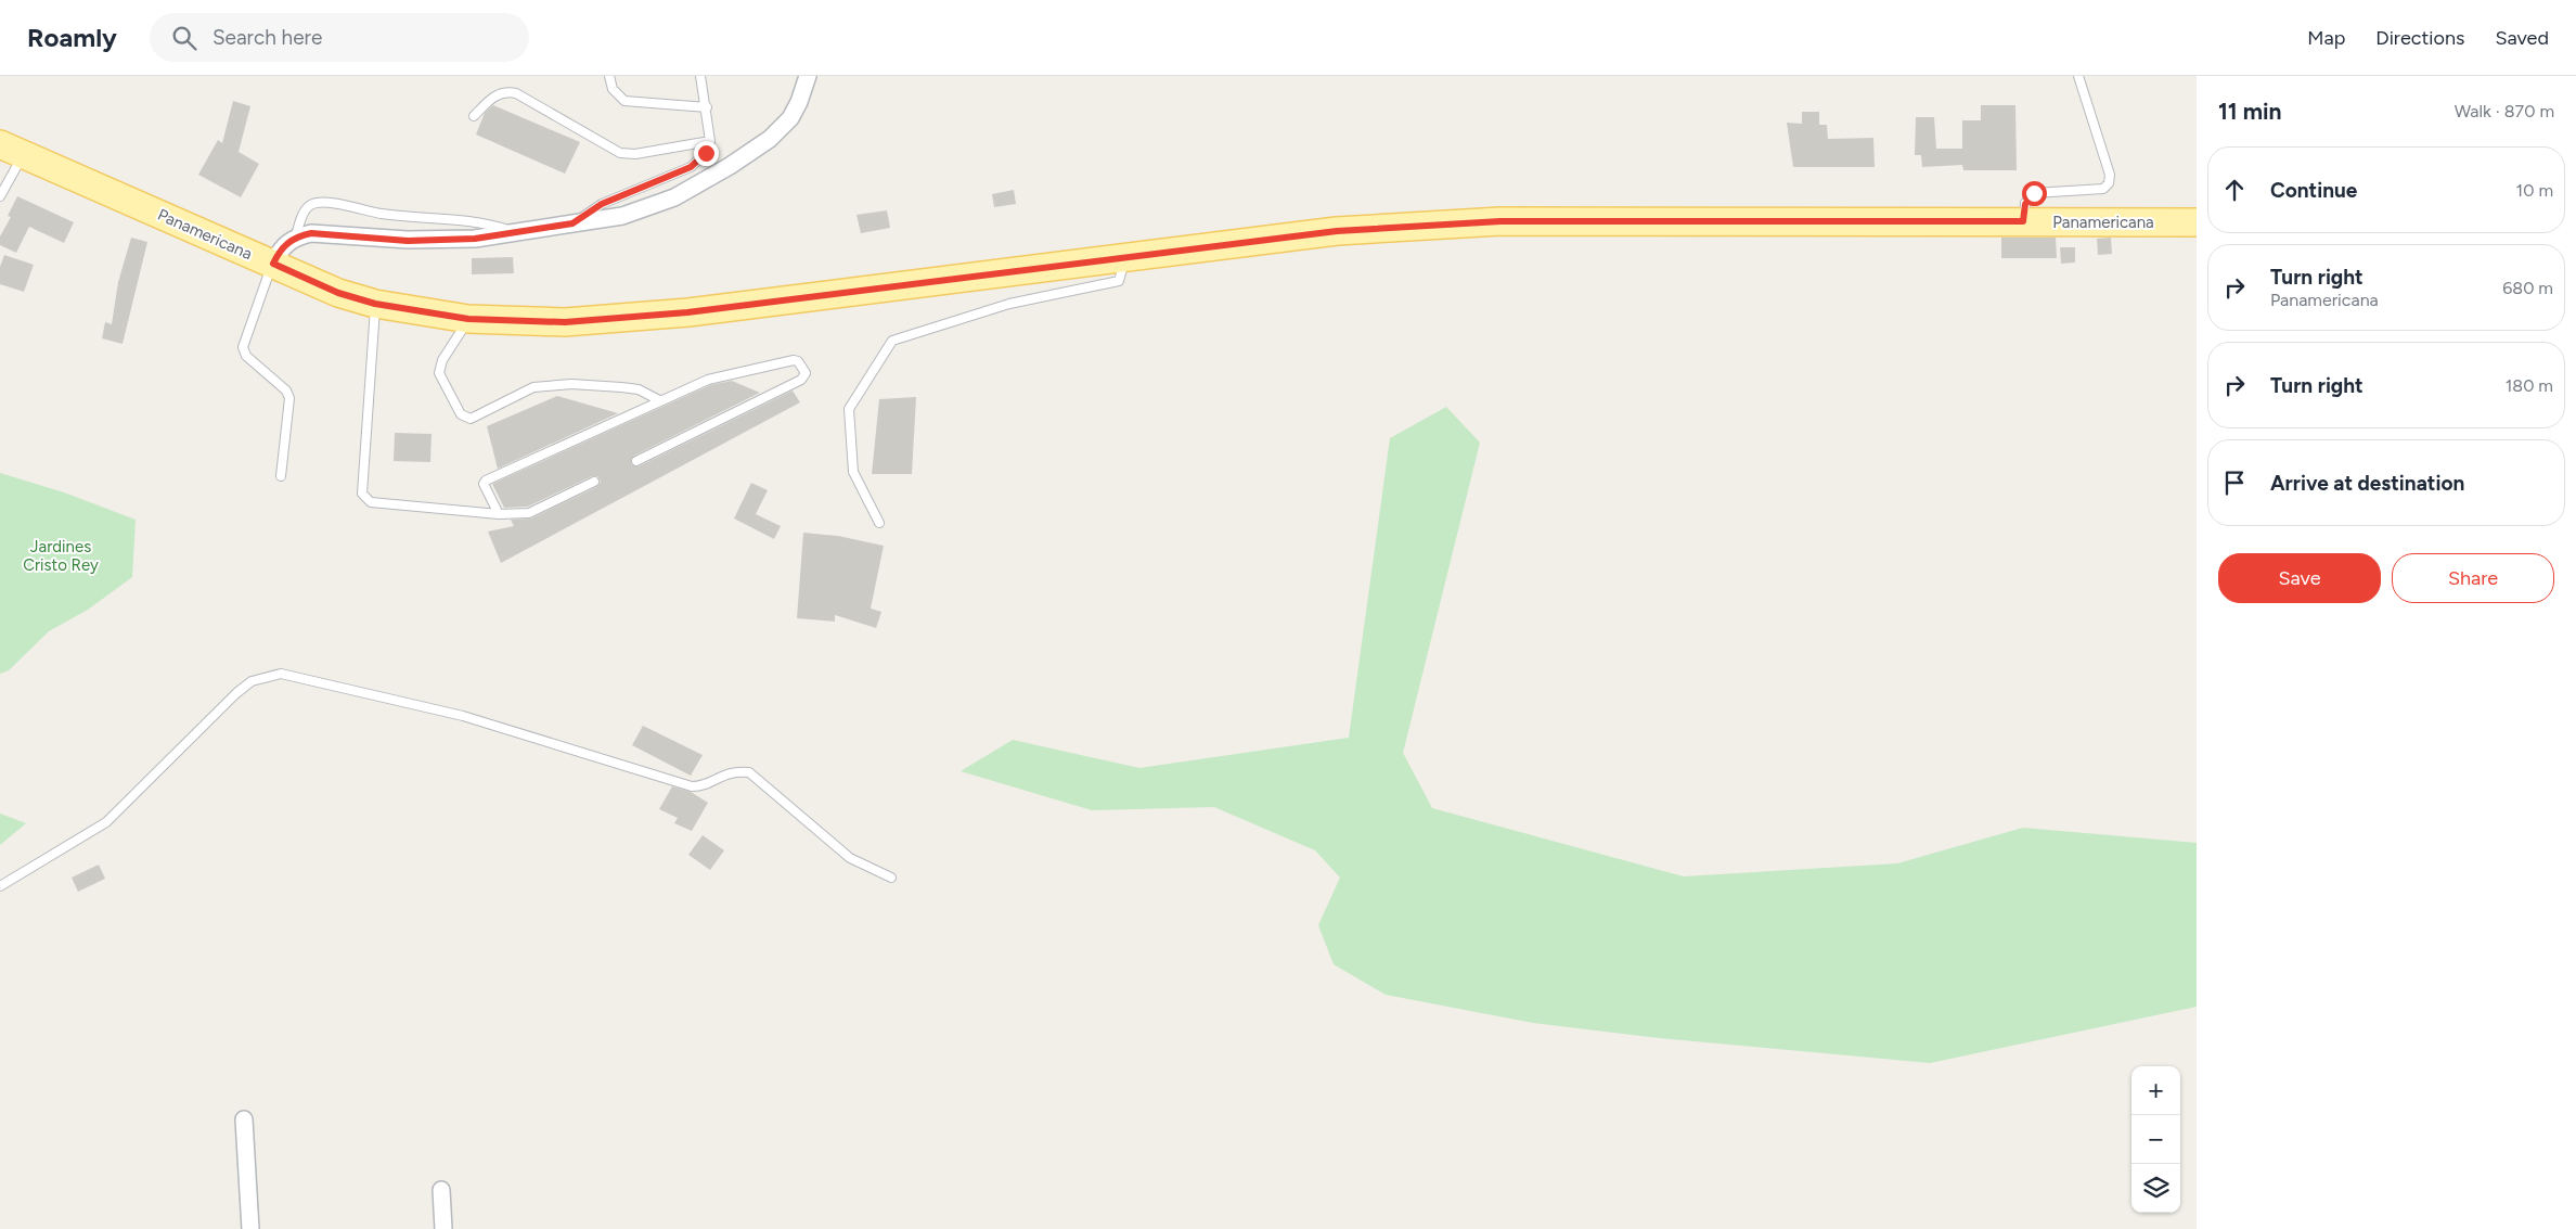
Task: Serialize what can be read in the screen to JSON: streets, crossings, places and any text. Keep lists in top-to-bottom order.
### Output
{
  "streets": {
    "main road": ["Panamericana"]
  },
  "parks": ["Jardines Cristo Rey"],
  "page": {
    "header": "Roamly",
    "search": "Search here",
    "nav": ["Map", "Directions", "Saved"],
    "heading": ["11 min", "Walk · 870 m"],
    "list": [
      ["Continue", "10 m"],
      ["Turn right", "Panamericana", "680 m"],
      ["Turn right", "180 m"],
      "Arrive at destination"
    ],
    "buttons": ["Save", "Share"],
    "map_buttons": ["+", "−"]
  }
}
